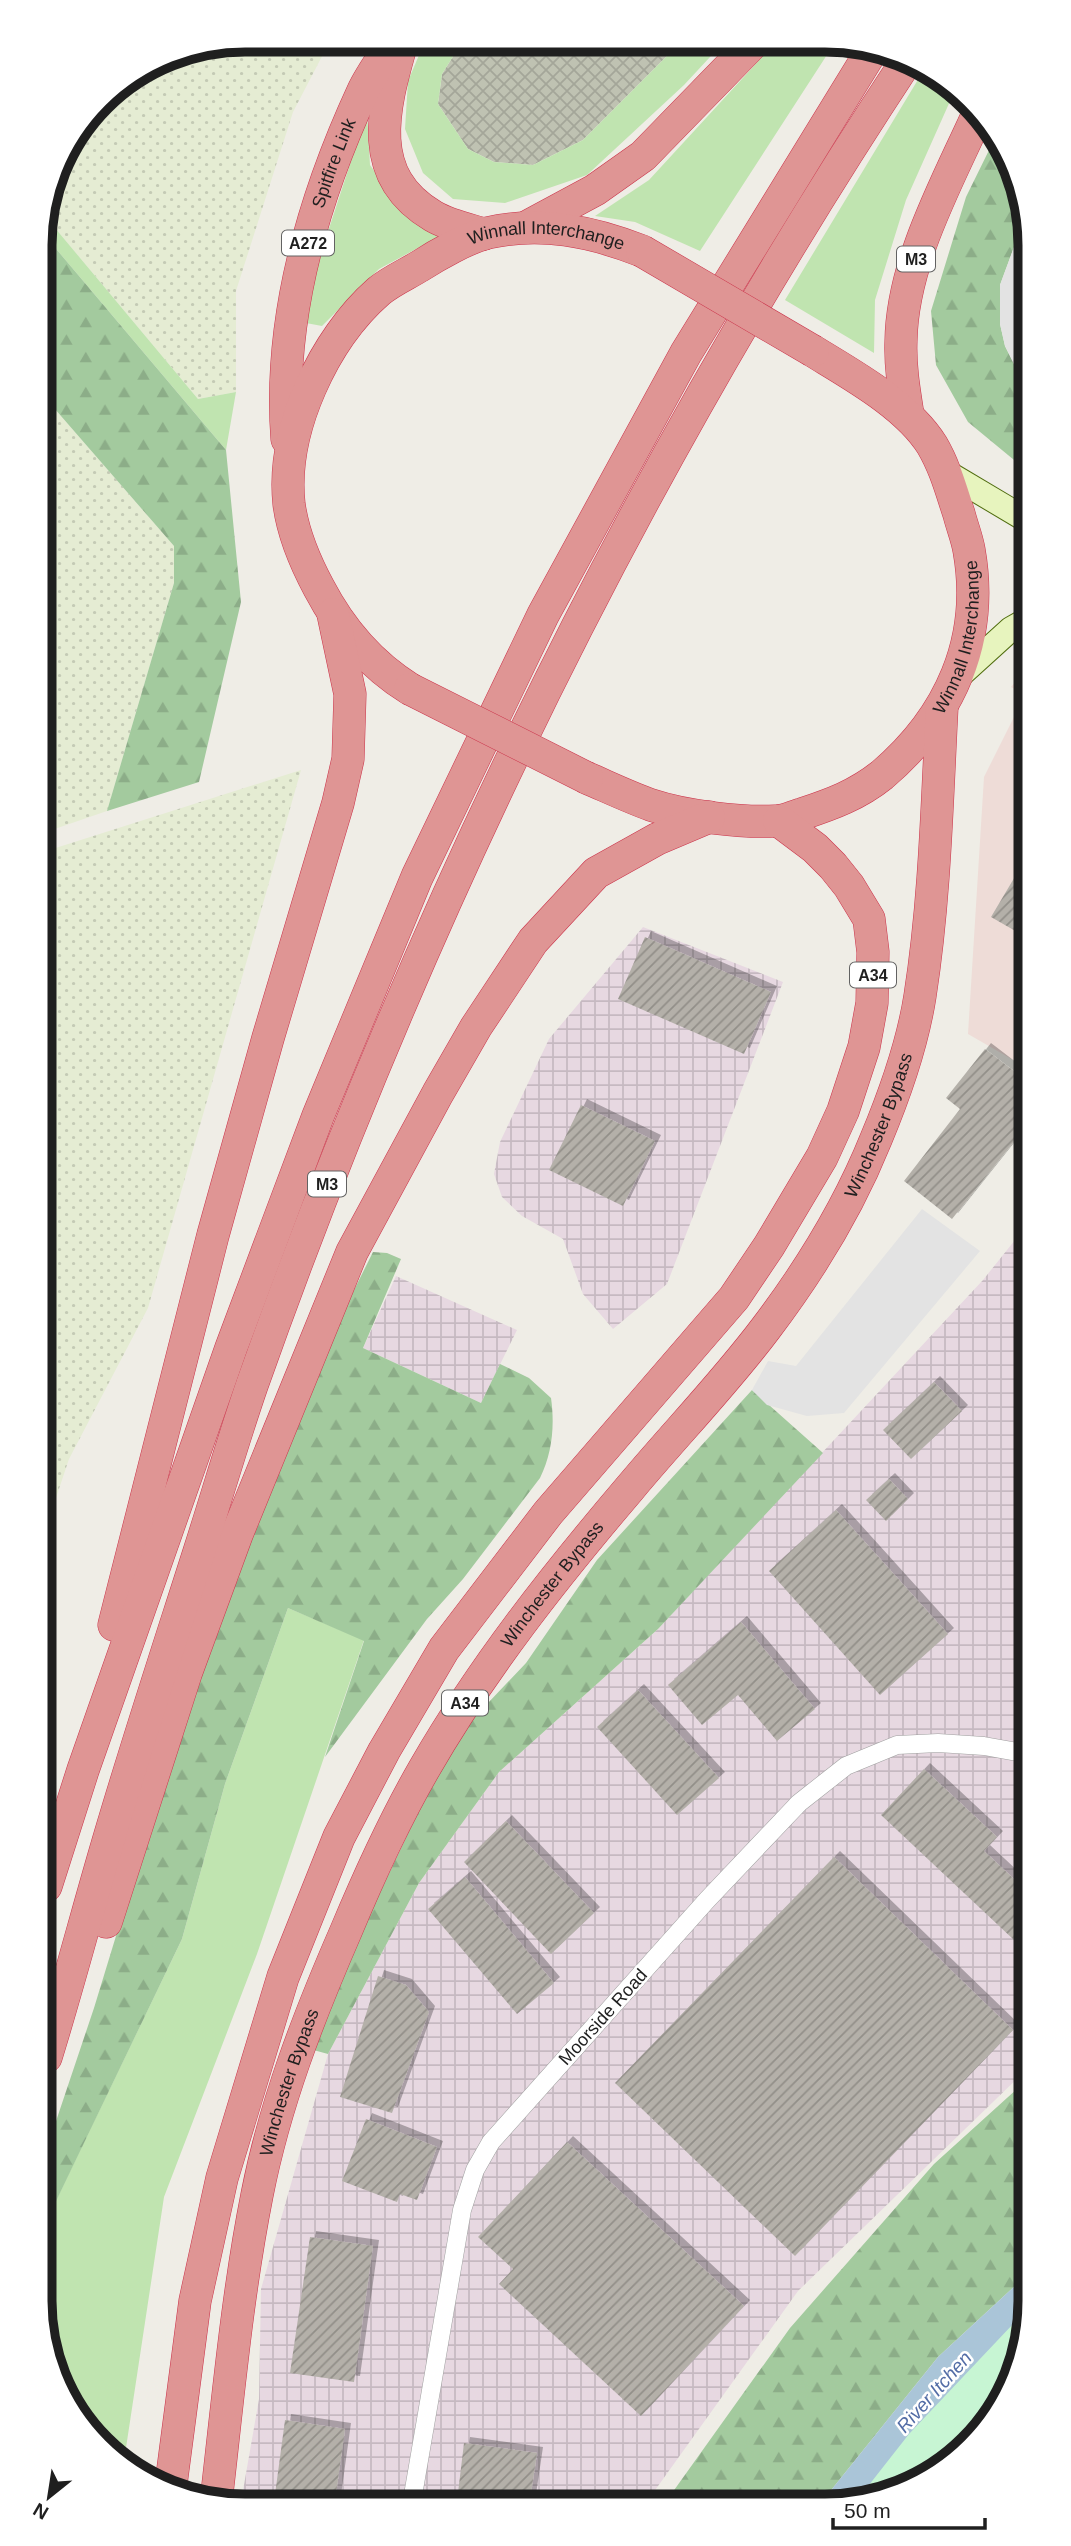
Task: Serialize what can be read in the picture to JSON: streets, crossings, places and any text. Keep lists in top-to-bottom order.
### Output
{
  "streets": {
    "highway": [
      "Spitfire Link",
      "A272",
      "Winnall Interchange",
      "M3",
      "A34",
      "Winchester Bypass"
    ],
    "street": ["Moorside Road"]
  },
  "crossings": [
    ["Spitfire Link", "Winnall Interchange"],
    ["Winnall Interchange", "M3"],
    ["Winnall Interchange", "Winchester Bypass"]
  ],
  "water": ["River Itchen"],
  "scale_bar": "50 m",
  "north": "bottom left"
}
